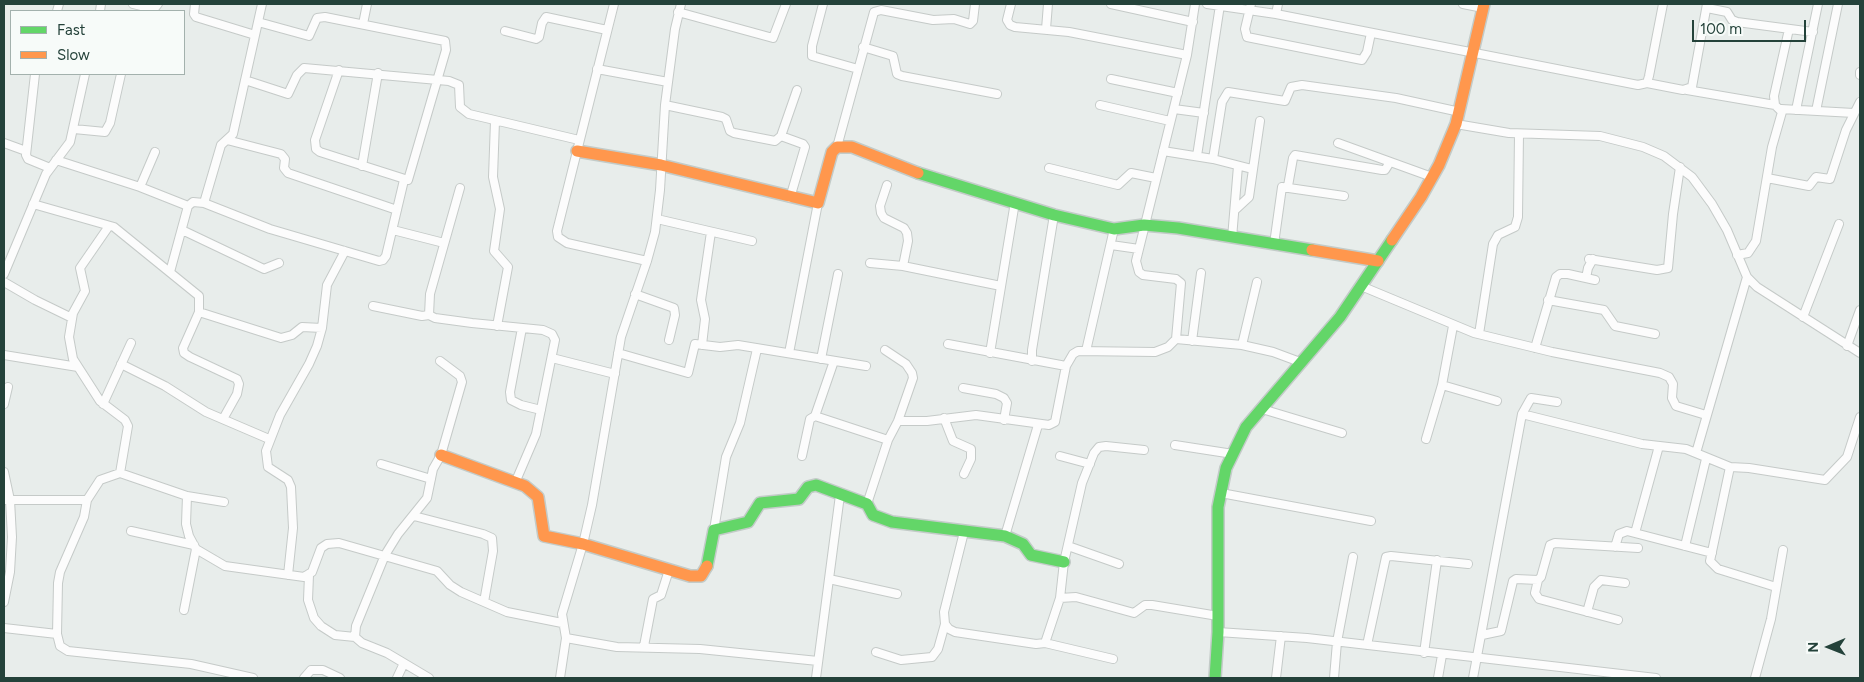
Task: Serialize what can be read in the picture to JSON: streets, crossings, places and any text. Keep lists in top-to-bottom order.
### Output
{
  "legend": ["Fast", "Slow"],
  "scale_bar": "100 m",
  "north": "left"
}
